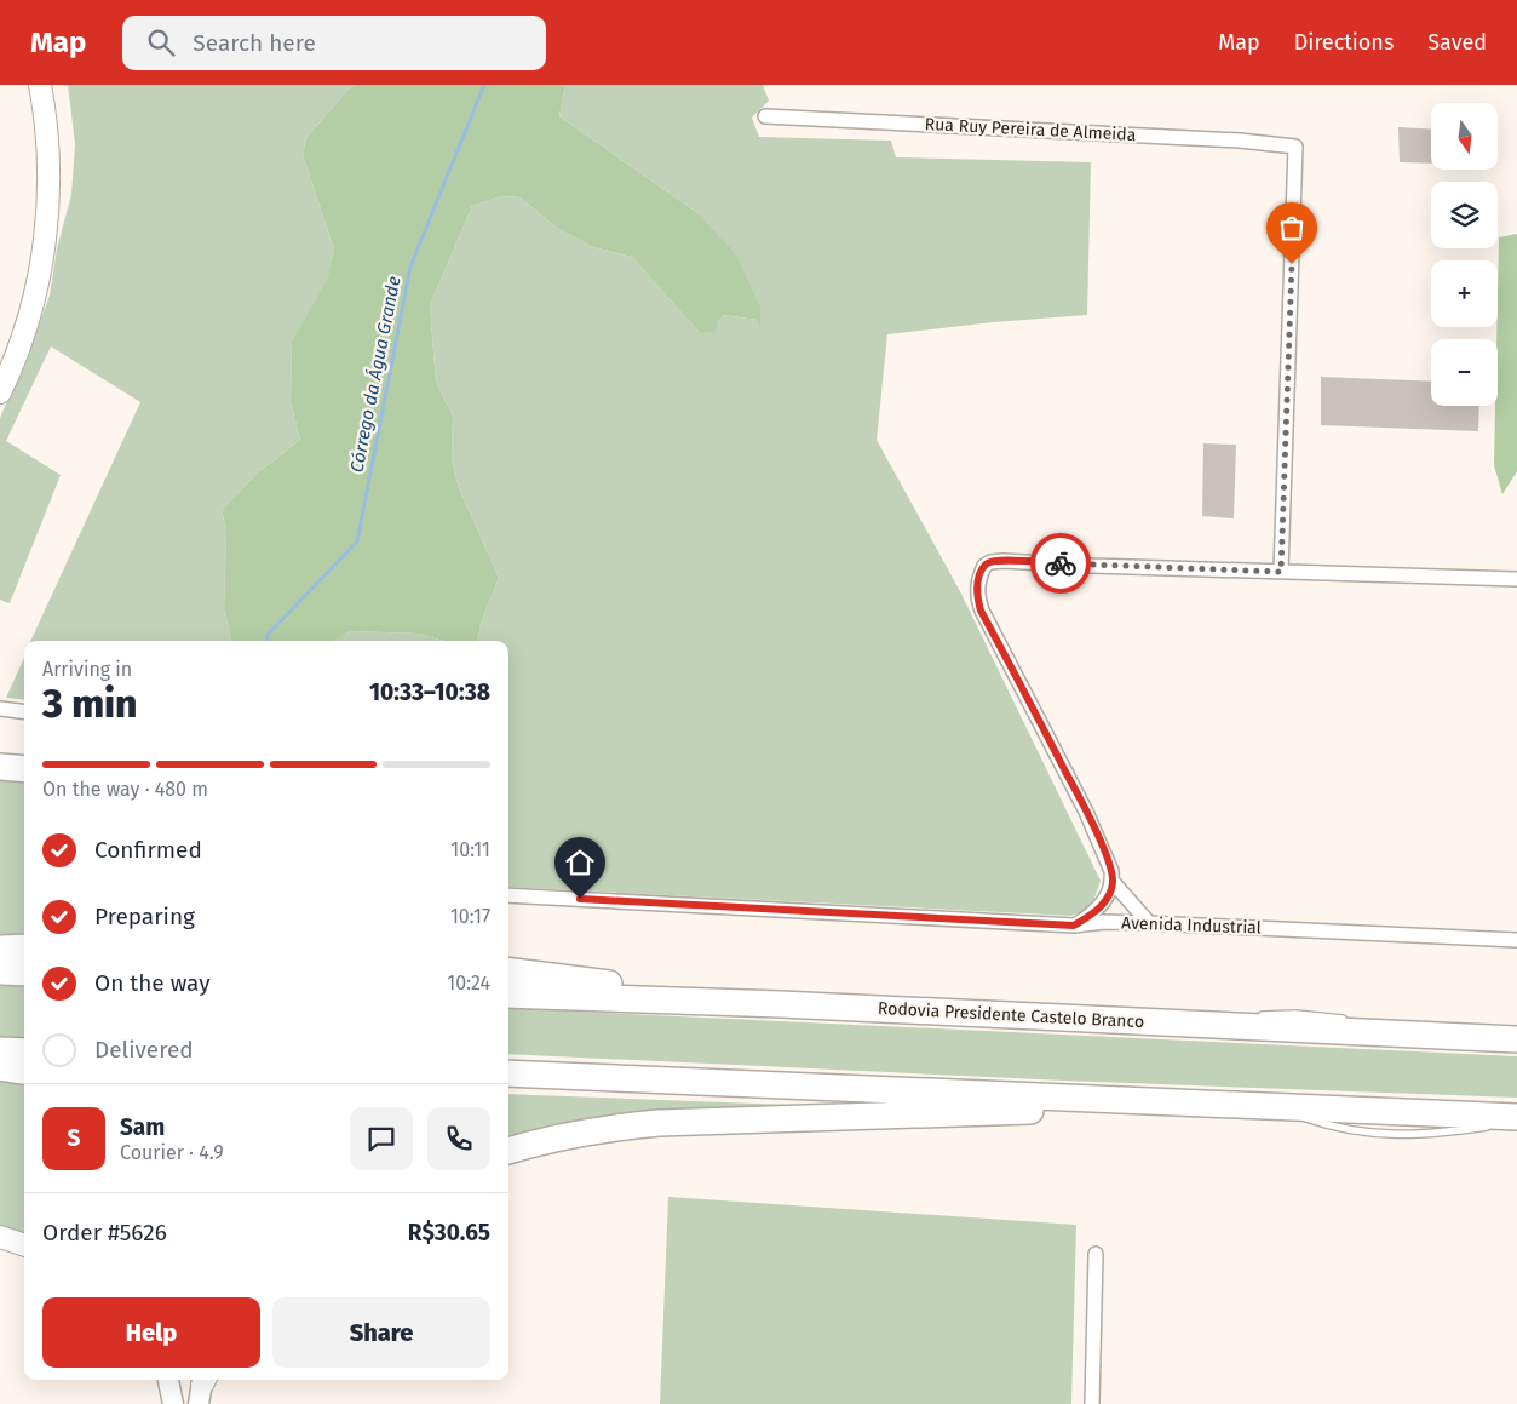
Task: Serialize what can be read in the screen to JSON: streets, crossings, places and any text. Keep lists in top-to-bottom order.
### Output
{
  "streets": {
    "highway": ["Rodovia Presidente Castelo Branco"],
    "street": ["Rua Ruy Pereira de Almeida", "Avenida Industrial"]
  },
  "water": ["Córrego da Água Grande"],
  "north": "bottom",
  "page": {
    "header": "Map",
    "search": "Search here",
    "nav": ["Map", "Directions", "Saved"],
    "map_buttons": ["+", "−"],
    "heading": ["3 min", "Arriving in", "10:33–10:38"],
    "panel": [
      "Sam",
      "Courier · 4.9",
      "Order #5626",
      "R$30.65"
    ],
    "bar": "On the way · 480 m",
    "list": [
      ["Confirmed", "10:11"],
      ["Preparing", "10:17"],
      ["On the way", "10:24"],
      "Delivered"
    ],
    "round": "S",
    "buttons": ["Help", "Share"]
  }
}
